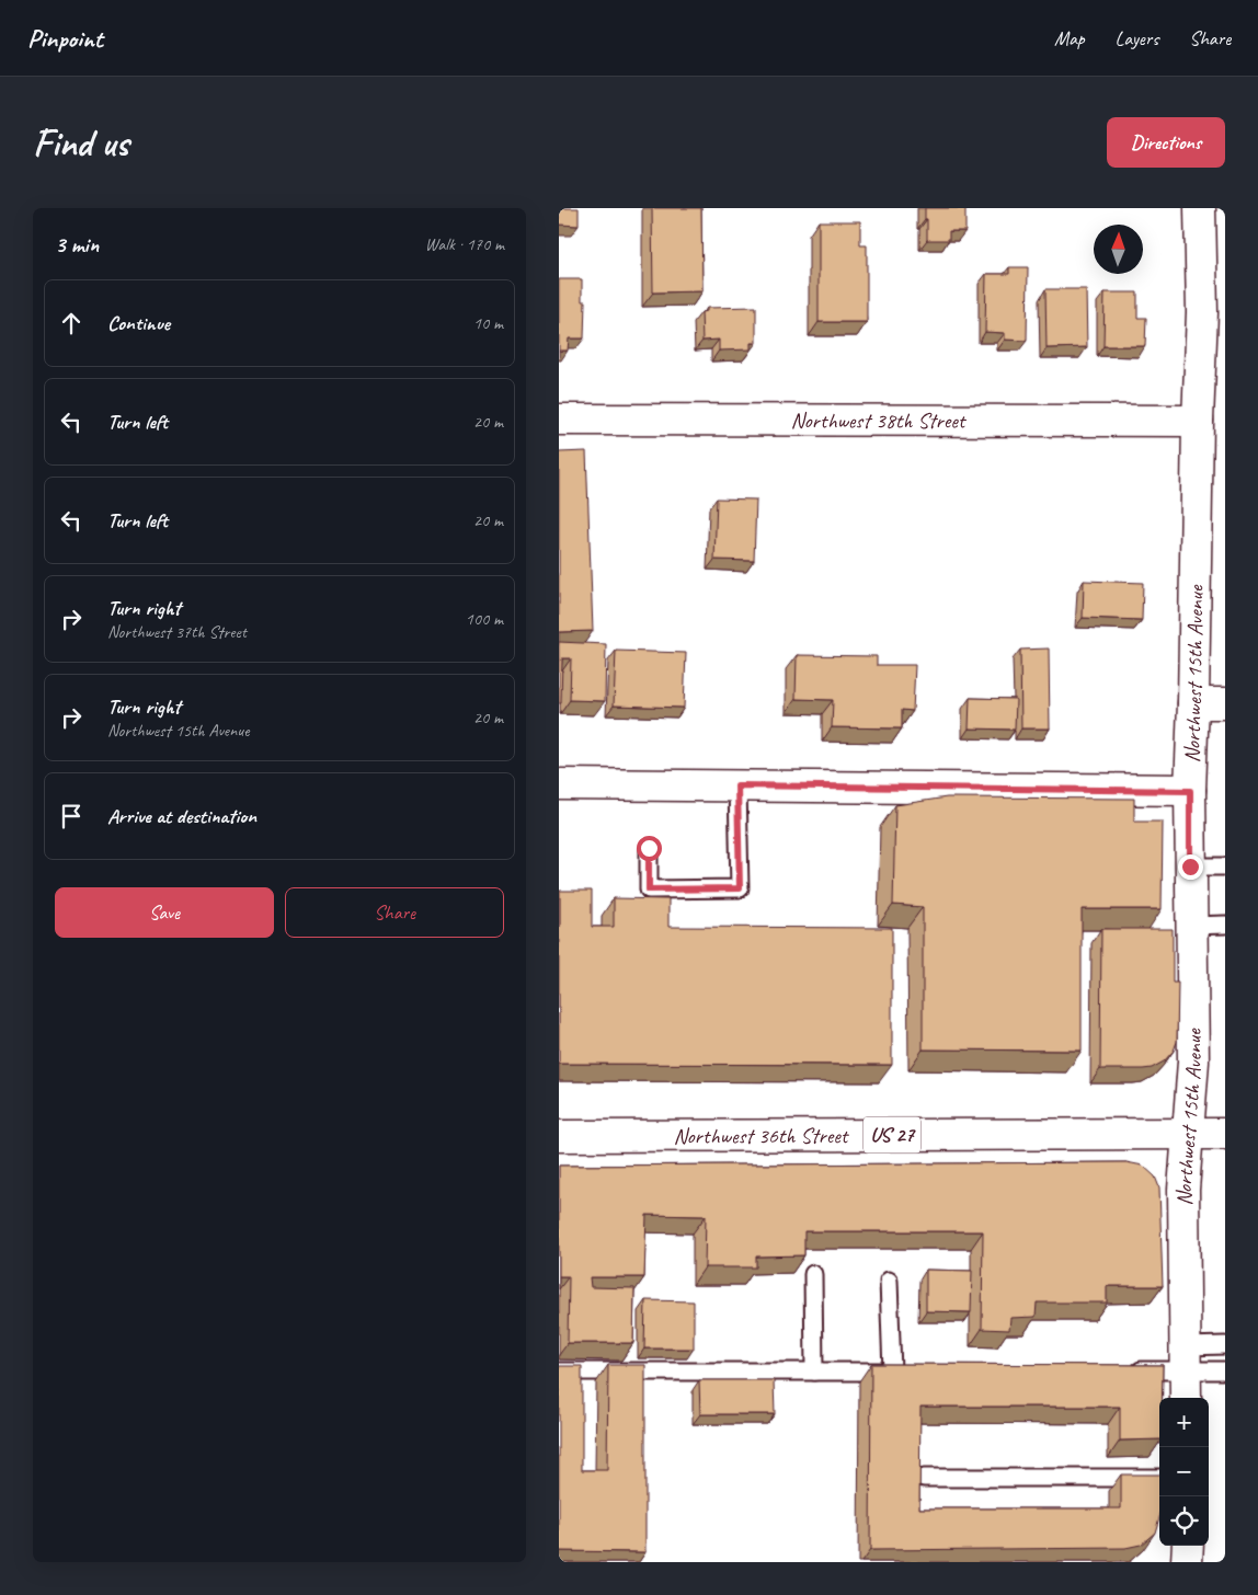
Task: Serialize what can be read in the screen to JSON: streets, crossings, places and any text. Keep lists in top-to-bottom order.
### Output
{
  "streets": {
    "street": [
      "Northwest 38th Street",
      "Northwest 15th Avenue",
      "Northwest 36th Street",
      "US 27"
    ]
  },
  "crossings": [
    ["Northwest 38th Street", "Northwest 15th Avenue"],
    ["Northwest 15th Avenue", "Northwest 36th Street"]
  ],
  "north": "top",
  "page": {
    "header": "Pinpoint",
    "nav": ["Map", "Layers", "Share"],
    "buttons": [
      "Directions",
      ["Save", "Share"]
    ],
    "title": "Find us",
    "heading": ["3 min", "Walk · 170 m"],
    "list": [
      ["Continue", "10 m"],
      ["Turn left", "20 m"],
      ["Turn left", "20 m"],
      ["Turn right", "Northwest 37th Street", "100 m"],
      ["Turn right", "Northwest 15th Avenue", "20 m"],
      "Arrive at destination"
    ],
    "map_buttons": ["+", "−"]
  }
}
